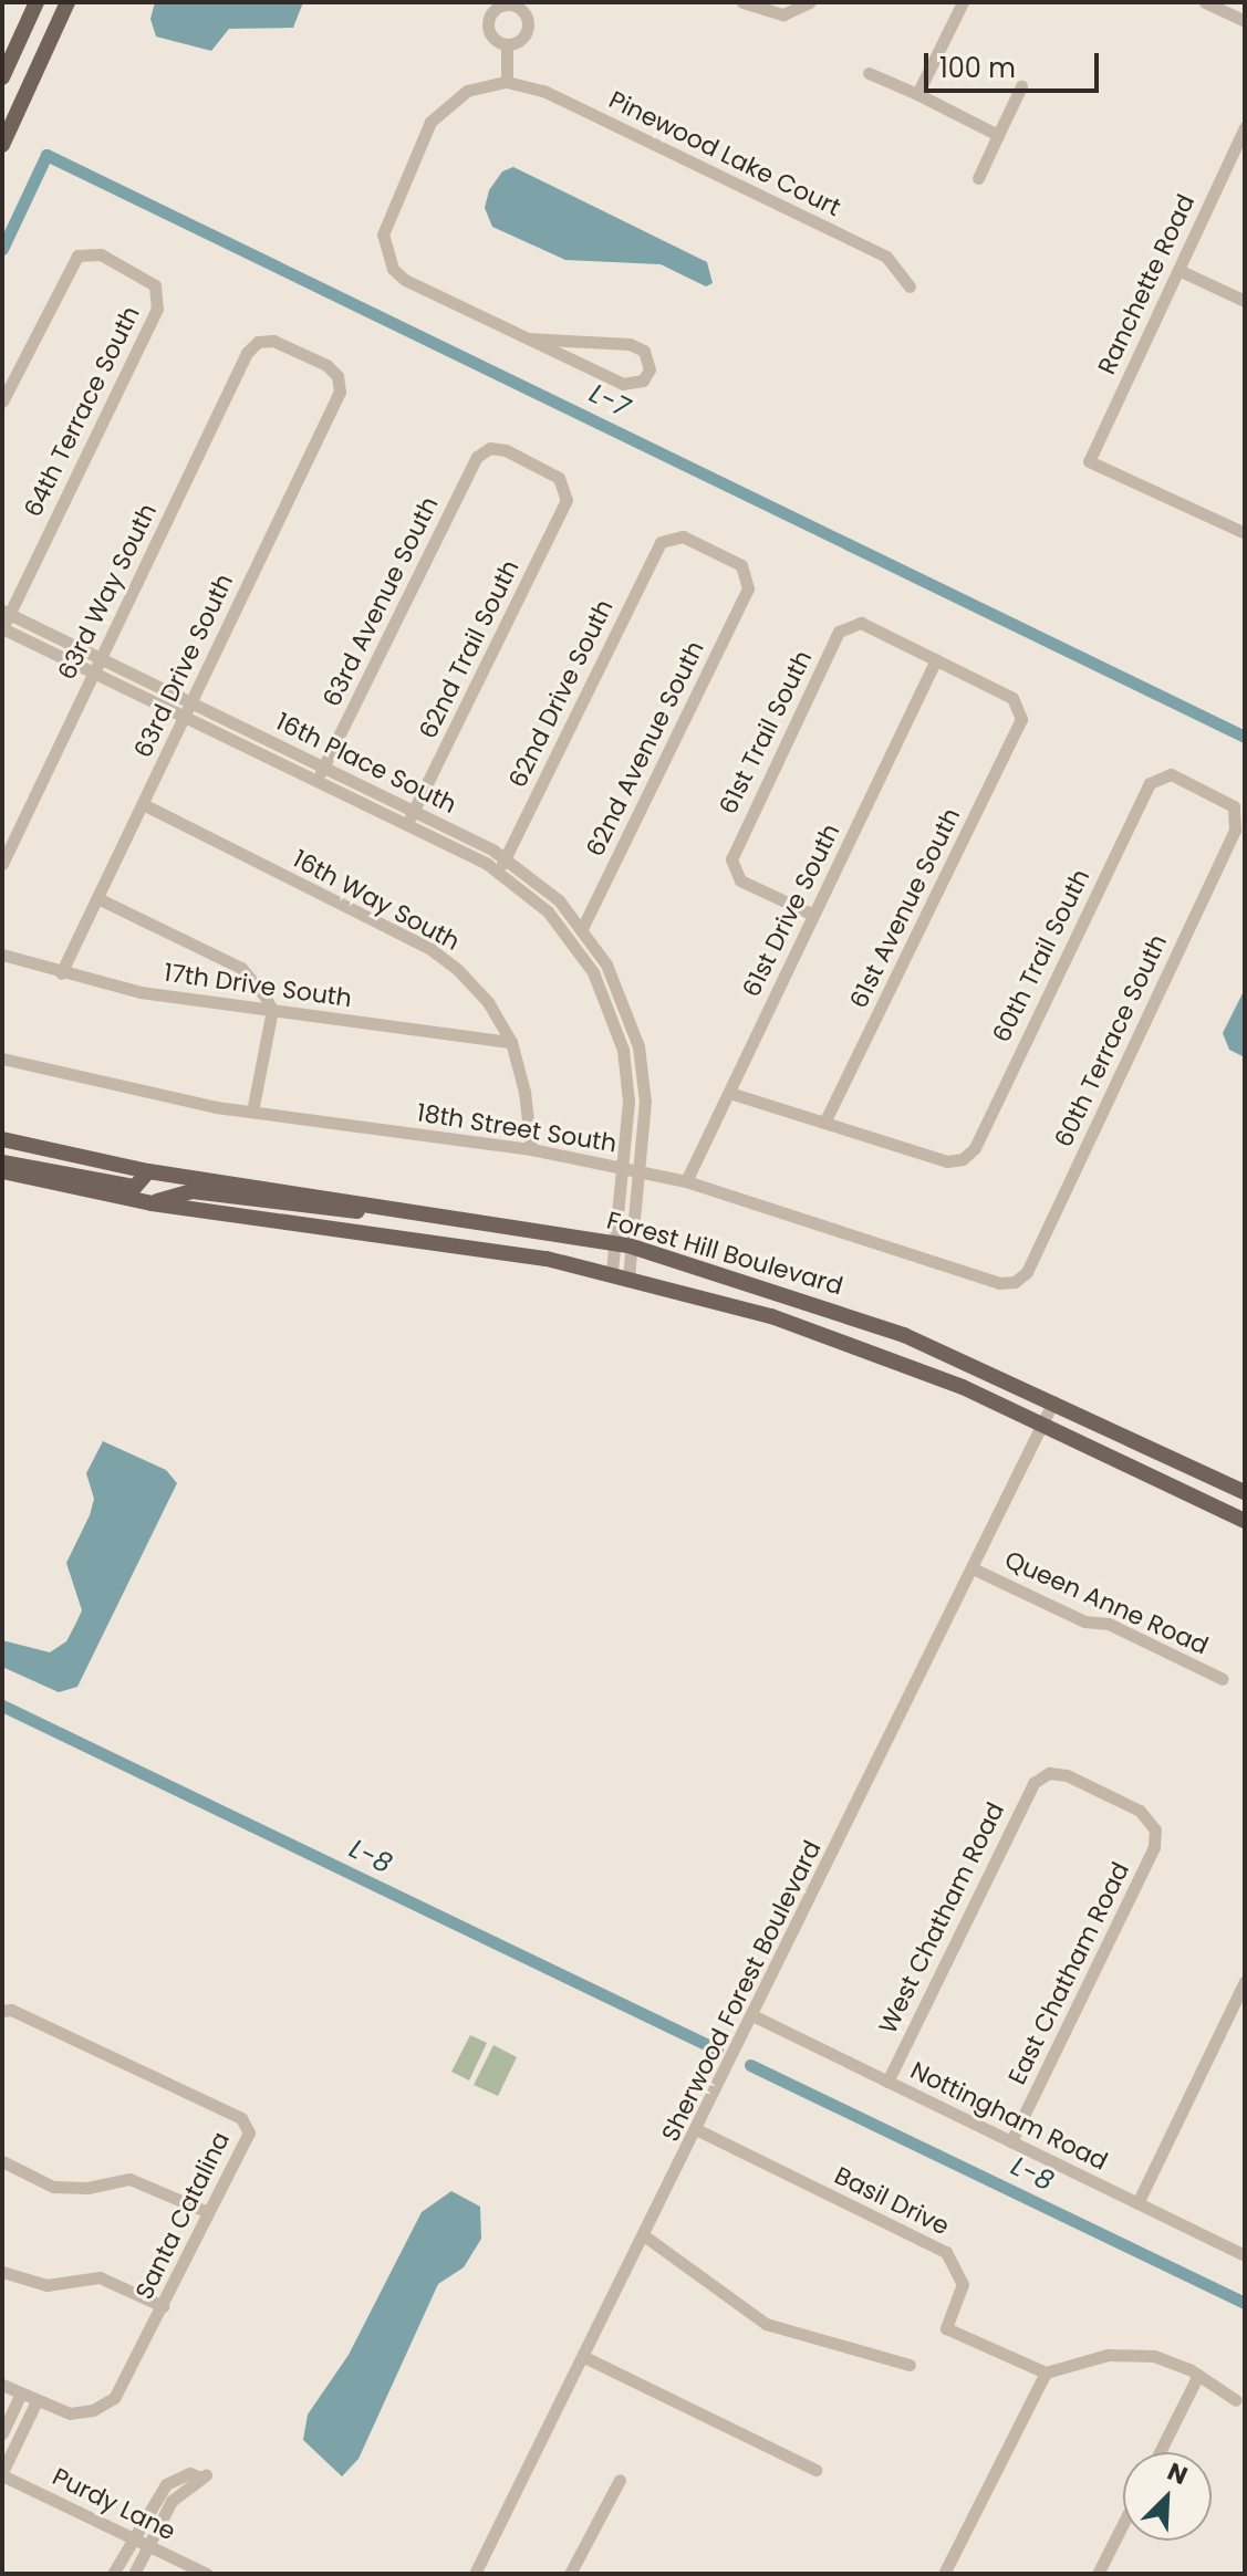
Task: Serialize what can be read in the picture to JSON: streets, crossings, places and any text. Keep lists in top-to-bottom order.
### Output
{
  "streets": {
    "main road": ["Forest Hill Boulevard"],
    "street": [
      "Pinewood Lake Court",
      "Ranchette Road",
      "64th Terrace South",
      "63rd Way South",
      "63rd Avenue South",
      "62nd Trail South",
      "63rd Drive South",
      "62nd Drive South",
      "61st Trail South",
      "62nd Avenue South",
      "16th Place South",
      "16th Way South",
      "61st Avenue South",
      "61st Drive South",
      "60th Trail South",
      "17th Drive South",
      "60th Terrace South",
      "18th Street South",
      "Queen Anne Road",
      "West Chatham Road",
      "East Chatham Road",
      "Sherwood Forest Boulevard",
      "Nottingham Road",
      "Basil Drive",
      "Santa Catalina",
      "Purdy Lane"
    ]
  },
  "crossings": [
    ["64th Terrace South", "16th Place South"],
    ["63rd Way South", "63rd Drive South"],
    ["63rd Way South", "16th Place South"],
    ["63rd Avenue South", "62nd Trail South"],
    ["63rd Avenue South", "16th Place South"],
    ["62nd Trail South", "16th Place South"],
    ["63rd Drive South", "16th Place South"],
    ["63rd Drive South", "16th Way South"],
    ["63rd Drive South", "17th Drive South"],
    ["62nd Drive South", "62nd Avenue South"],
    ["62nd Drive South", "16th Place South"],
    ["61st Trail South", "61st Avenue South"],
    ["61st Trail South", "61st Drive South"],
    ["62nd Avenue South", "16th Place South"],
    ["16th Place South", "18th Street South"],
    ["16th Place South", "Forest Hill Boulevard"],
    ["16th Way South", "17th Drive South"],
    ["16th Way South", "18th Street South"],
    ["61st Avenue South", "61st Drive South"],
    ["61st Avenue South", "60th Trail South"],
    ["61st Drive South", "18th Street South"],
    ["60th Trail South", "60th Terrace South"],
    ["60th Terrace South", "18th Street South"],
    ["Forest Hill Boulevard", "Sherwood Forest Boulevard"],
    ["Queen Anne Road", "Sherwood Forest Boulevard"],
    ["West Chatham Road", "East Chatham Road"],
    ["West Chatham Road", "Nottingham Road"],
    ["East Chatham Road", "Nottingham Road"],
    ["Sherwood Forest Boulevard", "Nottingham Road"],
    ["Sherwood Forest Boulevard", "Basil Drive"]
  ],
  "water": ["L-7", "L-8"],
  "scale_bar": "100 m",
  "north": "top right"
}
